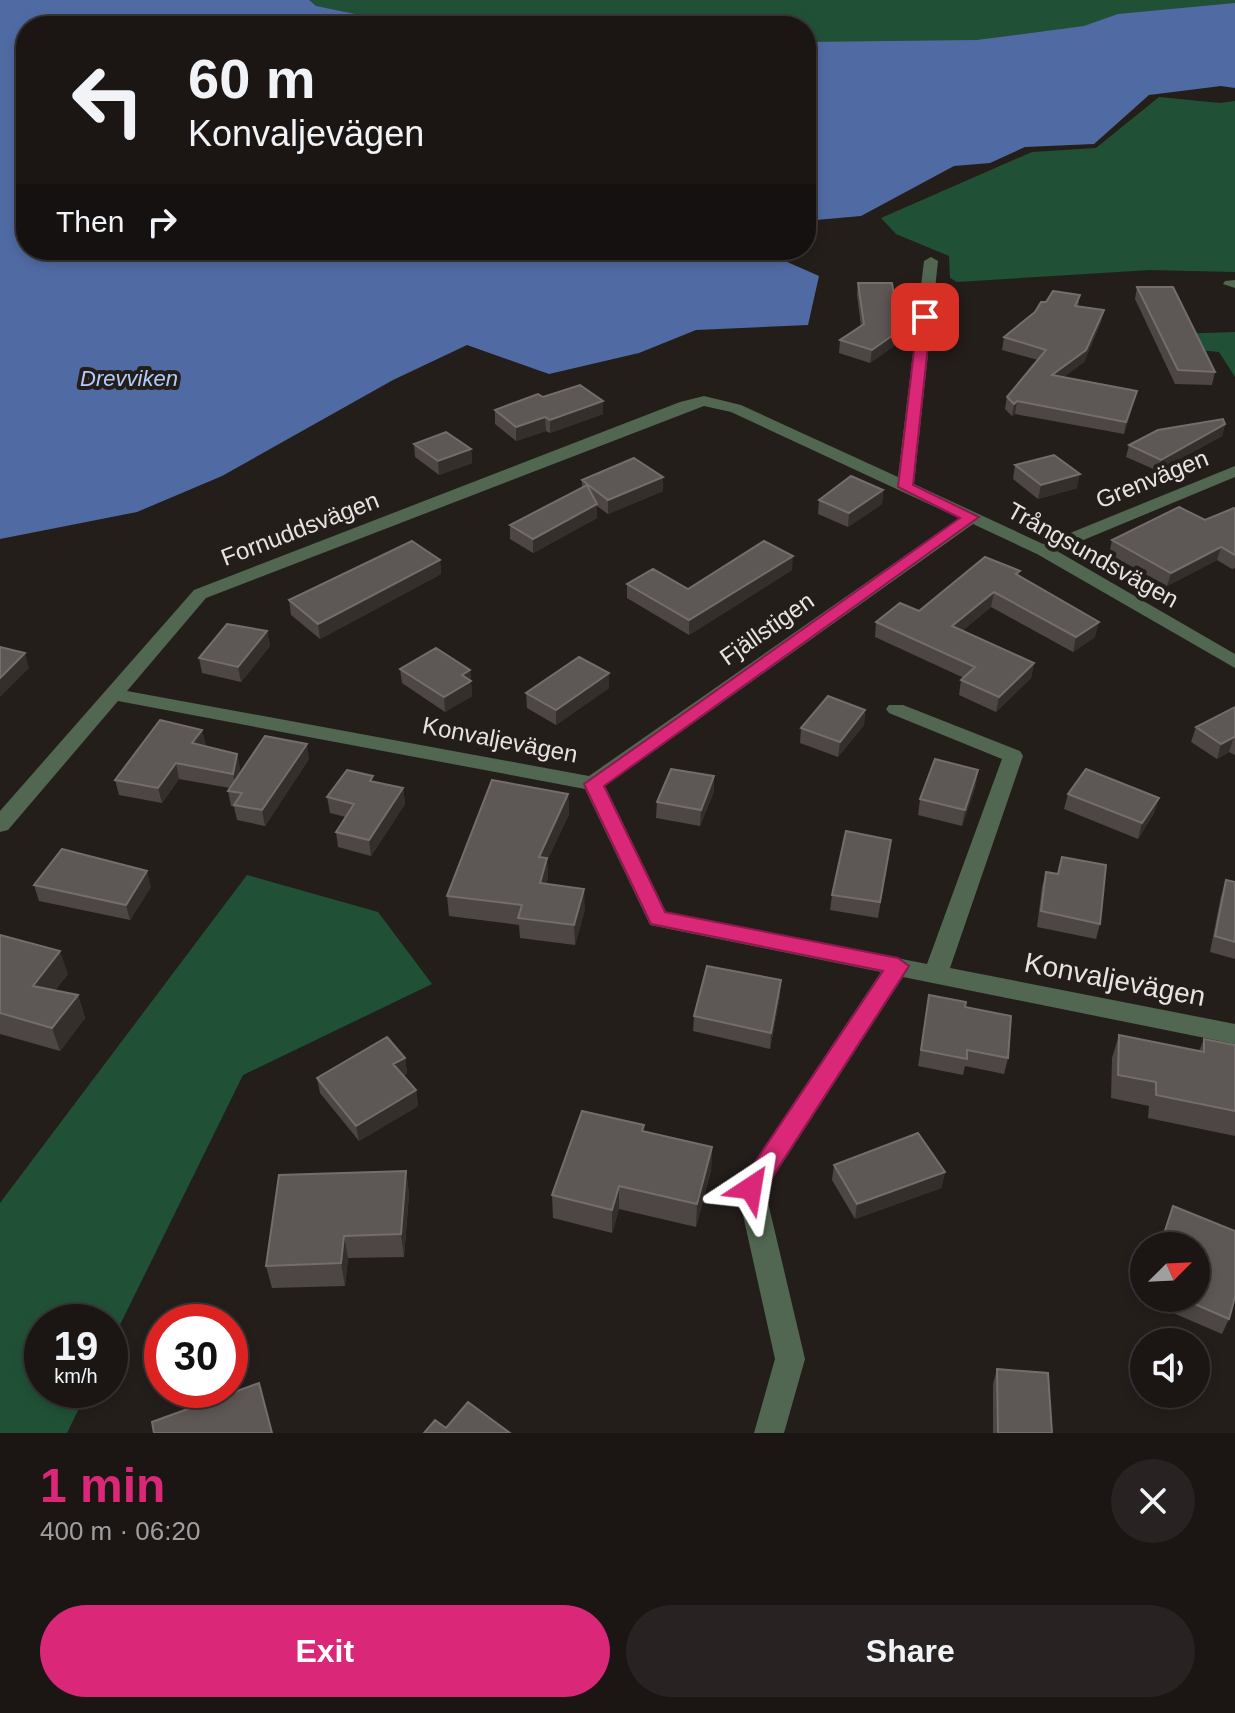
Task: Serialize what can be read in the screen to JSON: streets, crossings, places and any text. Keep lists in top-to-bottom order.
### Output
{
  "streets": {
    "street": [
      "Grenvägen",
      "Fornuddsvägen",
      "Trångsundsvägen",
      "Fjällstigen",
      "Konvaljevägen"
    ]
  },
  "crossings": [
    ["Grenvägen", "Trångsundsvägen"],
    ["Fornuddsvägen", "Trångsundsvägen"],
    ["Fornuddsvägen", "Konvaljevägen"],
    ["Trångsundsvägen", "Fjällstigen"],
    ["Fjällstigen", "Konvaljevägen"]
  ],
  "water": ["Drevviken"],
  "north": "top right",
  "page": {
    "turn": ["60 m", "Konvaljevägen"],
    "then": "Then",
    "speed": "19 km/h",
    "limit": "30",
    "heading": ["1 min", "400 m · 06:20"],
    "buttons": ["Exit", "Share"]
  }
}
